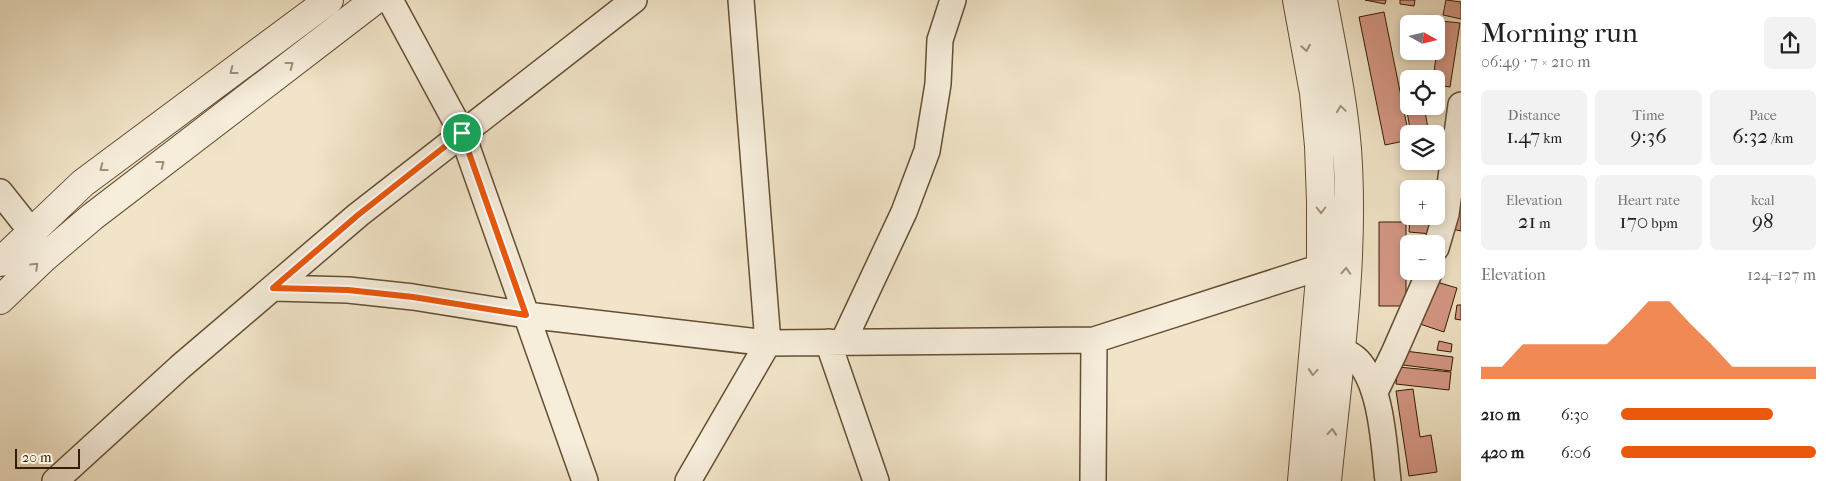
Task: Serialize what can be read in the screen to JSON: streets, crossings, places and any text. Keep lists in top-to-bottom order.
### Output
{
  "scale_bar": "20 m",
  "north": "right",
  "page": {
    "heading": ["Morning run", "06:49 · 7 × 210 m"],
    "map_buttons": ["+", "−"],
    "stats": [
      ["Distance", "1.47 km"],
      ["Time", "9:36"],
      ["Pace", "6:32 /km"],
      ["Elevation", "21 m"],
      ["Heart rate", "170 bpm"],
      ["kcal", "98"]
    ],
    "chart": ["Elevation", "124–127 m"],
    "list": [
      {
        "name": "210 m",
        "note": "6:30"
      },
      {
        "name": "420 m",
        "note": "6:06"
      }
    ],
    "scale": "20 m"
  }
}
